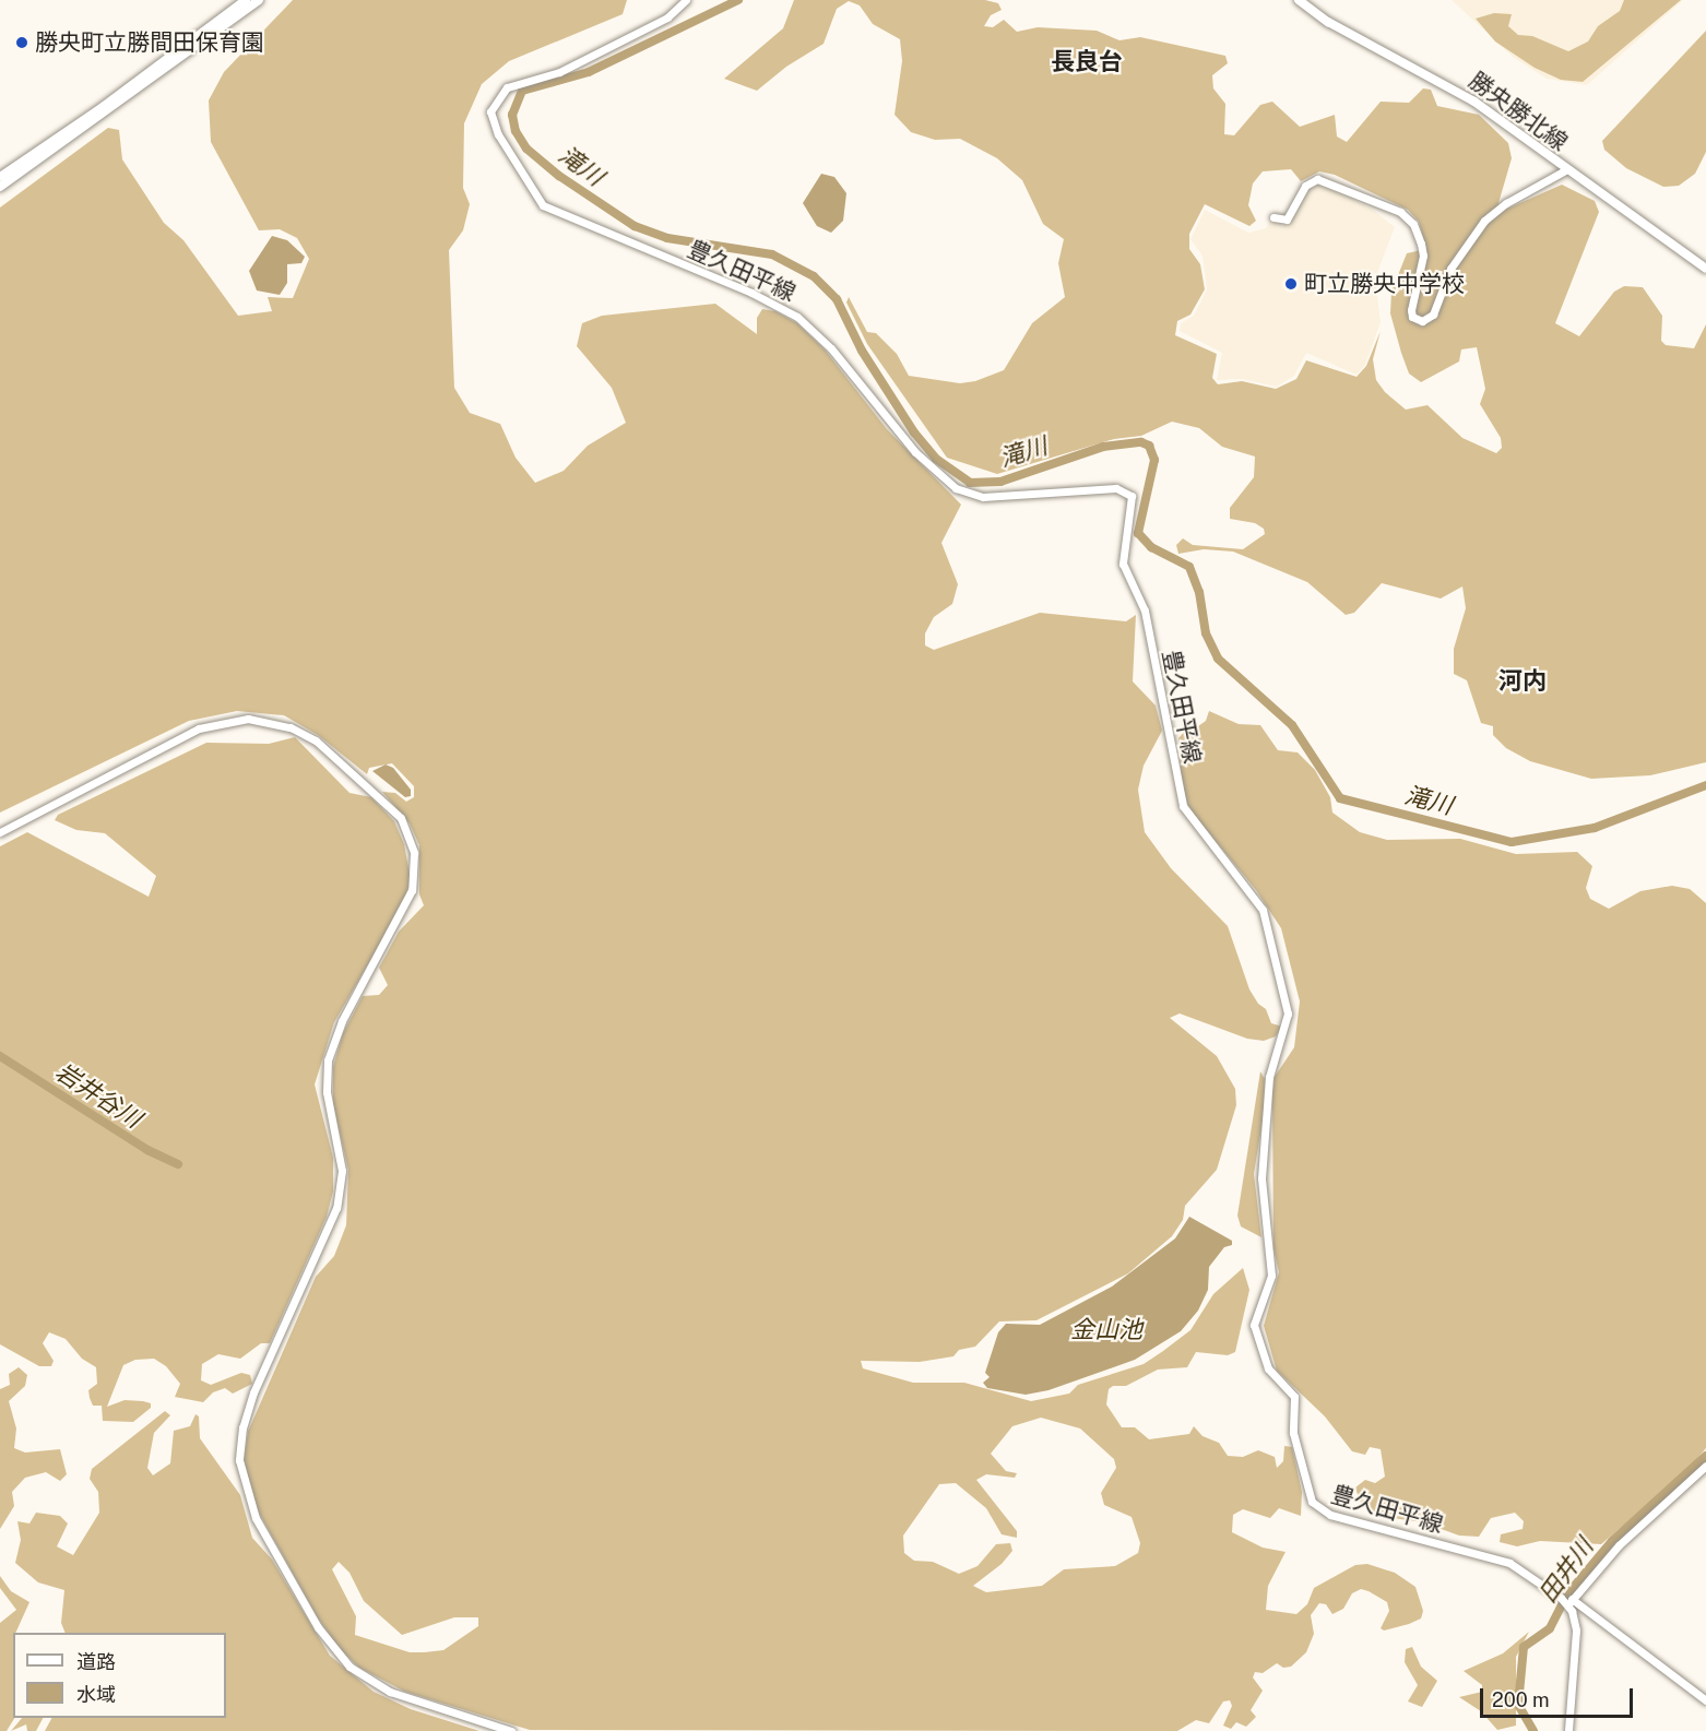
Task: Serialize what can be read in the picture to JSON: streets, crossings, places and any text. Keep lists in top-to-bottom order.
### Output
{
  "streets": {
    "main road": ["勝央勝北線", "豊久田平線"]
  },
  "districts": ["長良台", "河内"],
  "water": [
    "滝川",
    "岩井谷川",
    "金山池",
    "田井川"
  ],
  "places": ["勝央町立勝間田保育園", "町立勝央中学校"],
  "legend": ["道路", "水域"],
  "scale_bar": "200 m"
}
